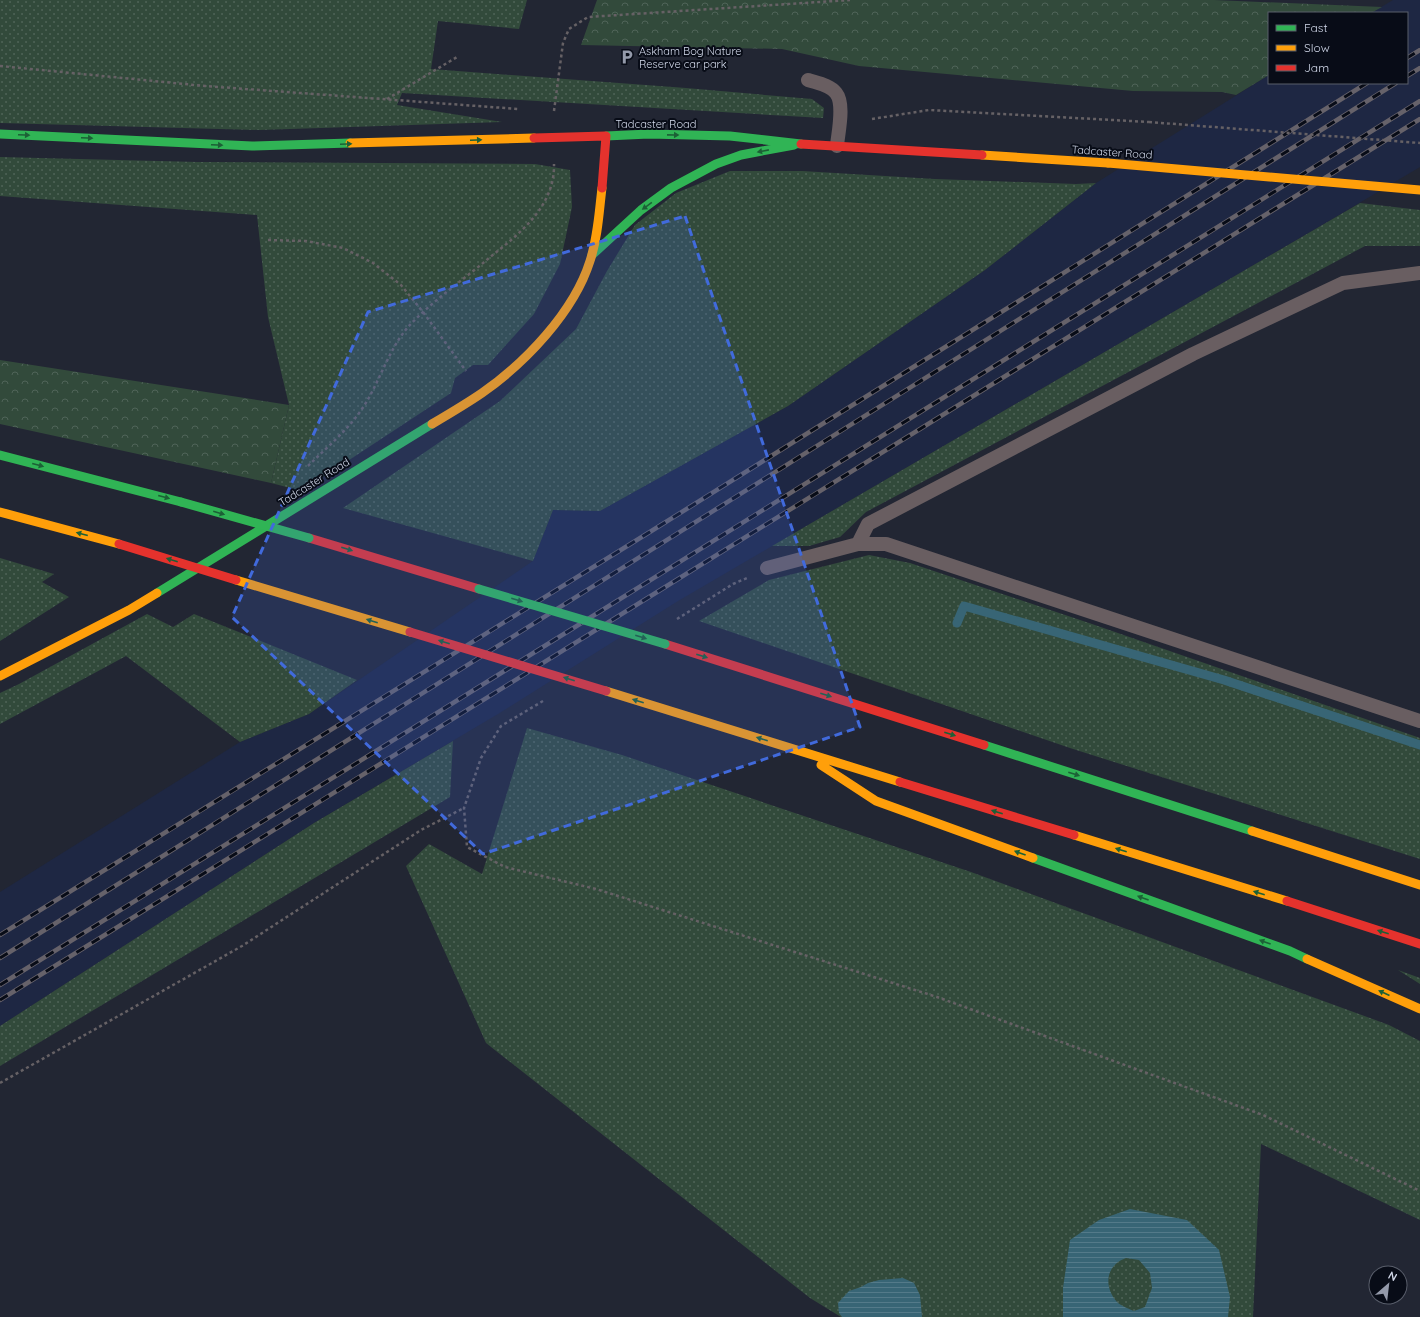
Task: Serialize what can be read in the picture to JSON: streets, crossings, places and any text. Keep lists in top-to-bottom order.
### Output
{
  "streets": {
    "main road": ["Tadcaster Road"]
  },
  "places": {
    "parking": ["Askham Bog Nature Reserve car park"]
  },
  "legend": ["Fast", "Slow", "Jam"],
  "north": "top right"
}
